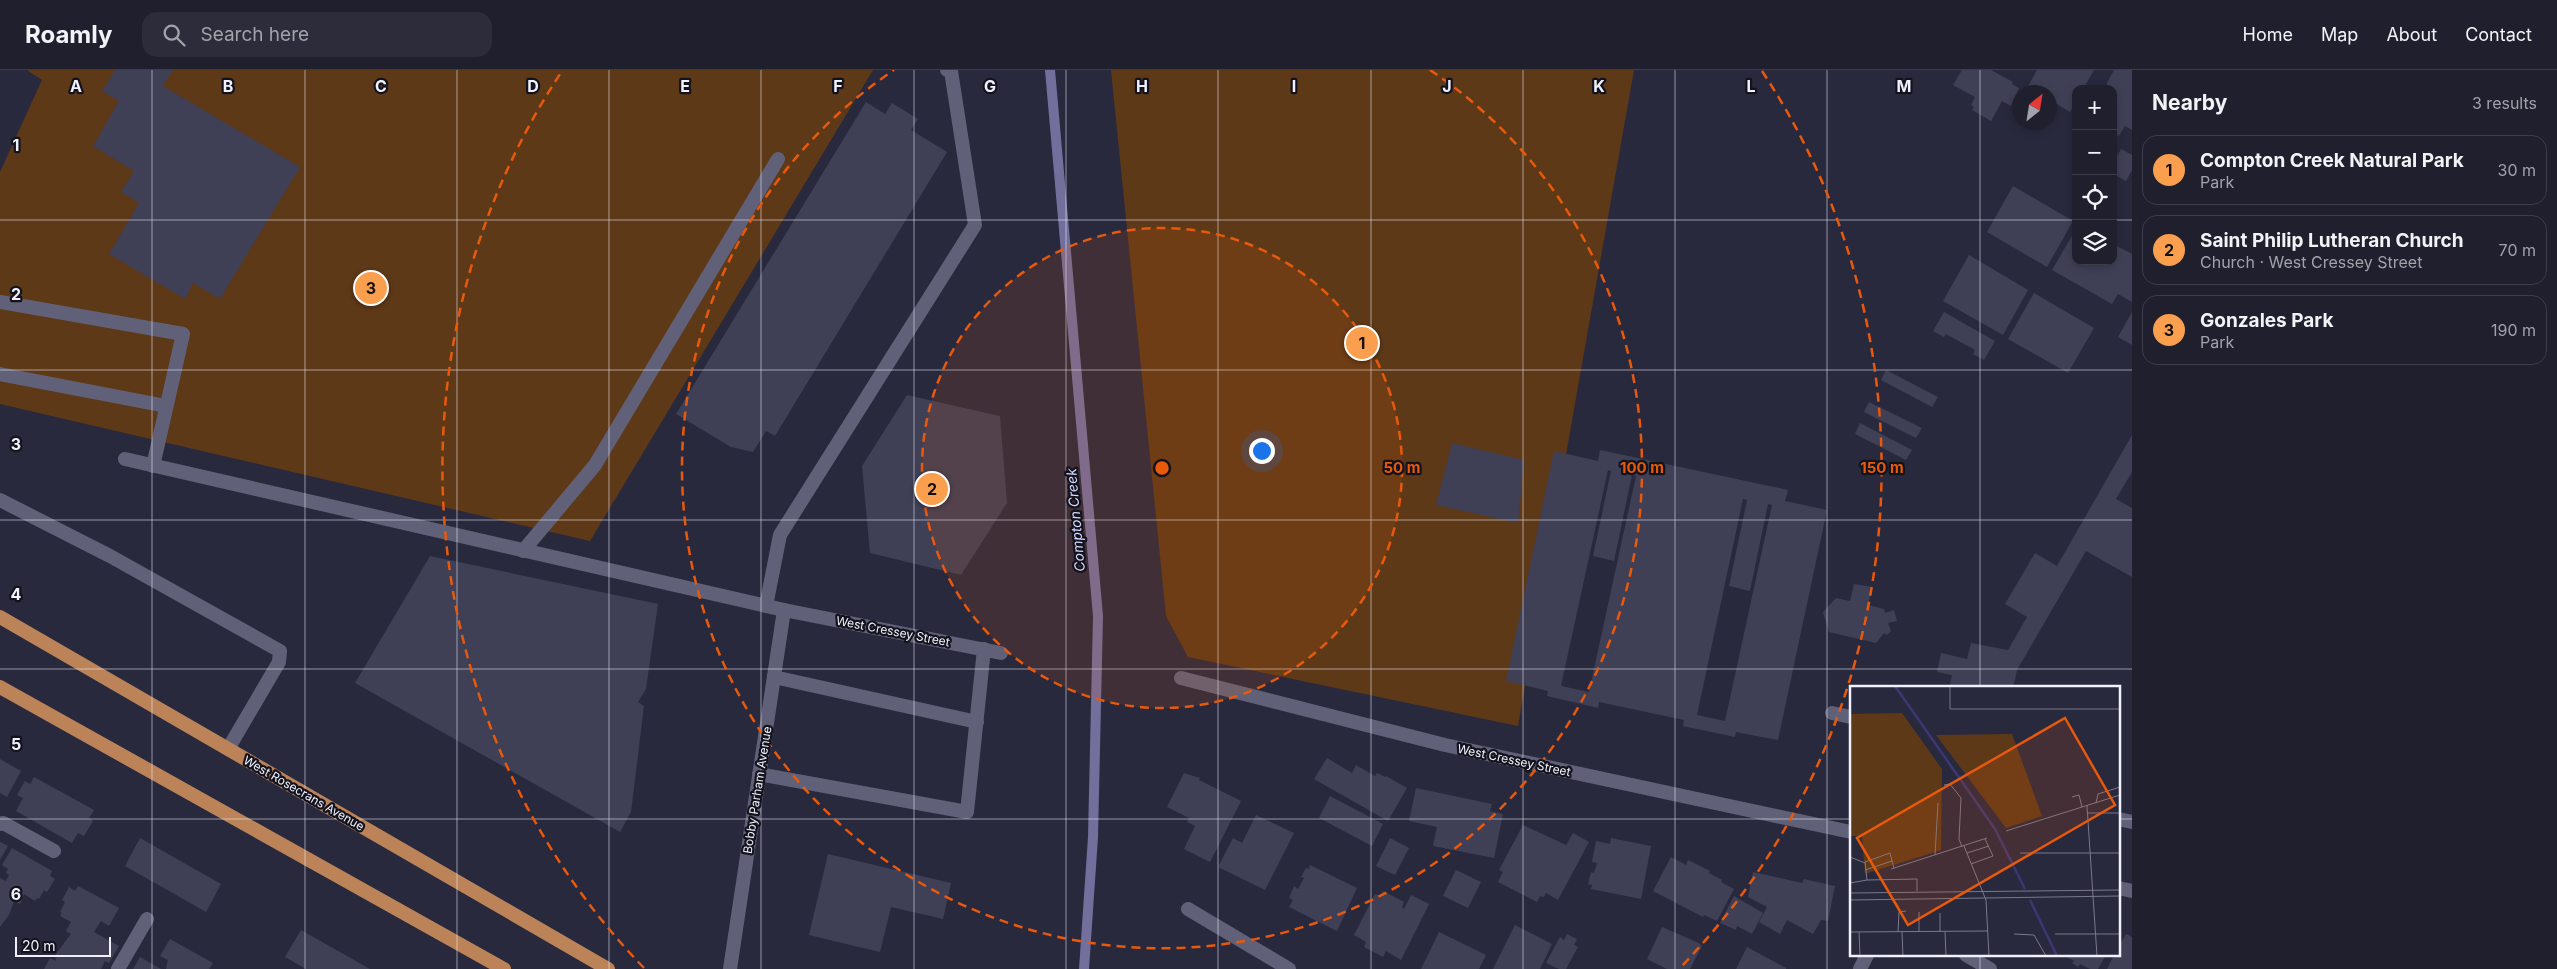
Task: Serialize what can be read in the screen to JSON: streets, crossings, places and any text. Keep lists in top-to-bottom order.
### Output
{
  "streets": {
    "main road": ["West Rosecrans Avenue"],
    "street": ["West Cressey Street", "Bobby Parham Avenue"]
  },
  "crossings": [
    ["West Cressey Street", "Bobby Parham Avenue"]
  ],
  "water": ["Compton Creek"],
  "scale_bar": "20 m",
  "north": "top right",
  "page": {
    "header": "Roamly",
    "search": "Search here",
    "nav": [
      "Home",
      "Map",
      "About",
      "Contact"
    ],
    "heading": ["Nearby", "3 results"],
    "map_buttons": ["+", "−"],
    "list": [
      {
        "mark": "1",
        "name": "Compton Creek Natural Park",
        "note": "Park",
        "value": "30 m"
      },
      {
        "mark": "2",
        "name": "Saint Philip Lutheran Church",
        "note": "Church · West Cressey Street",
        "value": "70 m"
      },
      {
        "mark": "3",
        "name": "Gonzales Park",
        "note": "Park",
        "value": "190 m"
      }
    ],
    "pins": ["3", "1", "2"],
    "scale": "20 m"
  },
  "grid": {
    "columns": [
      "A",
      "B",
      "C",
      "D",
      "E",
      "F",
      "G",
      "H",
      "I",
      "J",
      "K",
      "L",
      "M"
    ],
    "rows": [
      "1",
      "2",
      "3",
      "4",
      "5",
      "6"
    ]
  },
  "rings": ["50 m", "100 m", "150 m"]
}
